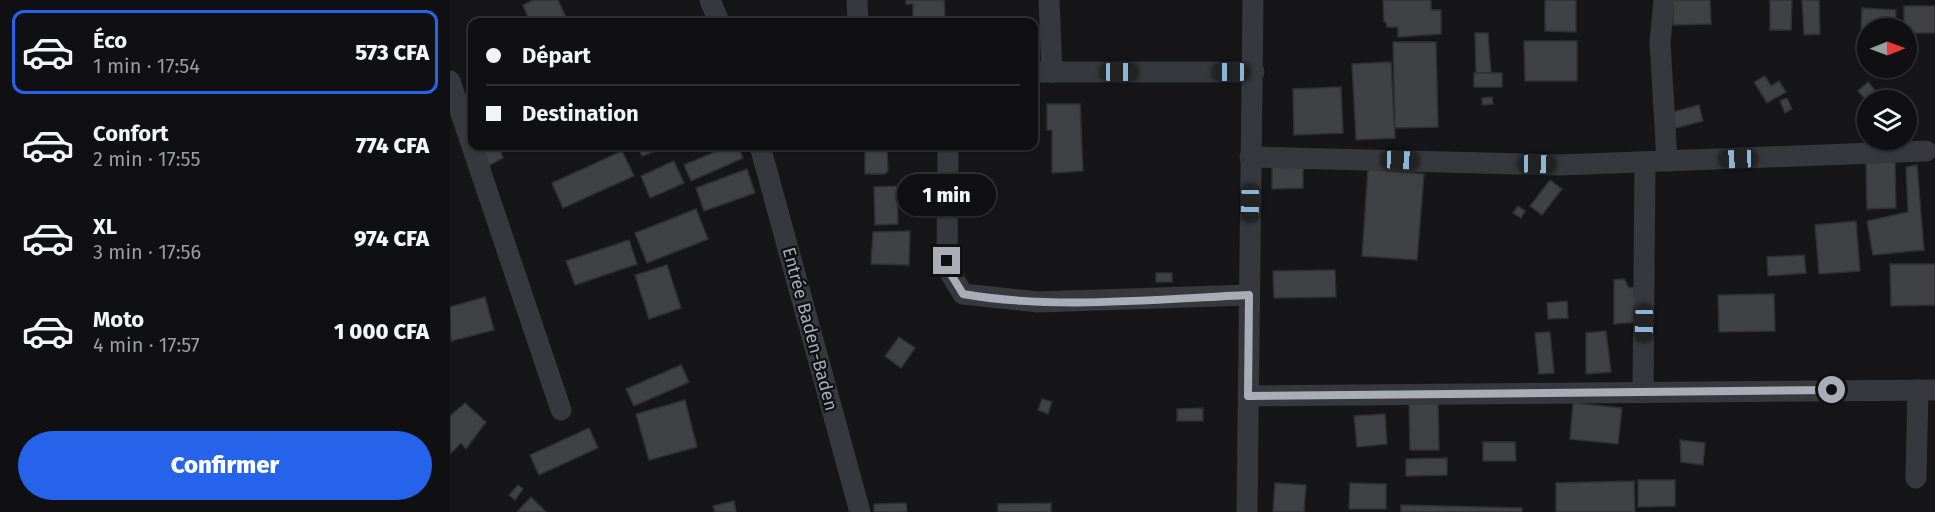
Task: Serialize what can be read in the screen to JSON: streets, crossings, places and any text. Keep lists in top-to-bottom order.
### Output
{
  "streets": {
    "street": ["Entrée Baden-Baden"]
  },
  "north": "right",
  "page": {
    "list": [
      {
        "name": "Éco",
        "note": "1 min · 17:54",
        "value": "573 CFA"
      },
      {
        "name": "Confort",
        "note": "2 min · 17:55",
        "value": "774 CFA"
      },
      {
        "name": "XL",
        "note": "3 min · 17:56",
        "value": "974 CFA"
      },
      {
        "name": "Moto",
        "note": "4 min · 17:57",
        "value": "1 000 CFA"
      }
    ],
    "banner": ["Départ", "Destination"],
    "bubble": "1 min",
    "buttons": "Confirmer"
  }
}
